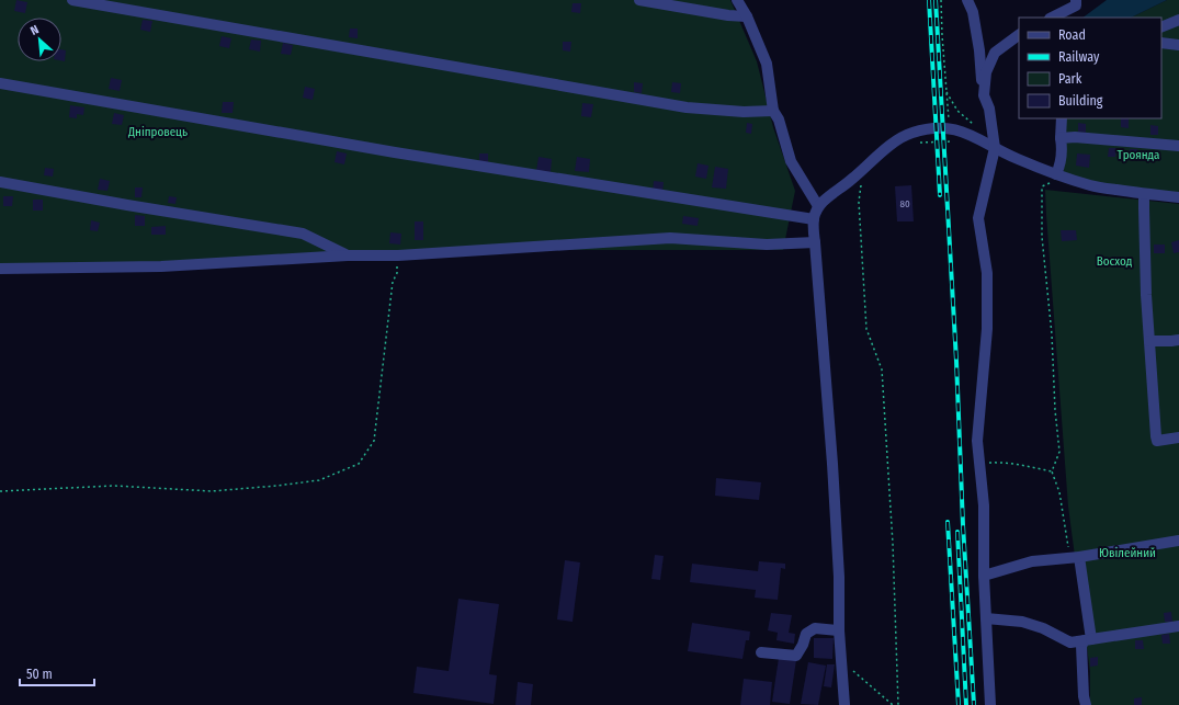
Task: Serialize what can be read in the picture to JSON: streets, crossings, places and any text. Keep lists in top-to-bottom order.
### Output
{
  "parks": [
    "Дніпровець",
    "Троянда",
    "Восход",
    "Ювілейний"
  ],
  "house_numbers": ["80"],
  "legend": [
    "Road",
    "Railway",
    "Park",
    "Building"
  ],
  "scale_bar": "50 m",
  "north": "top left"
}
